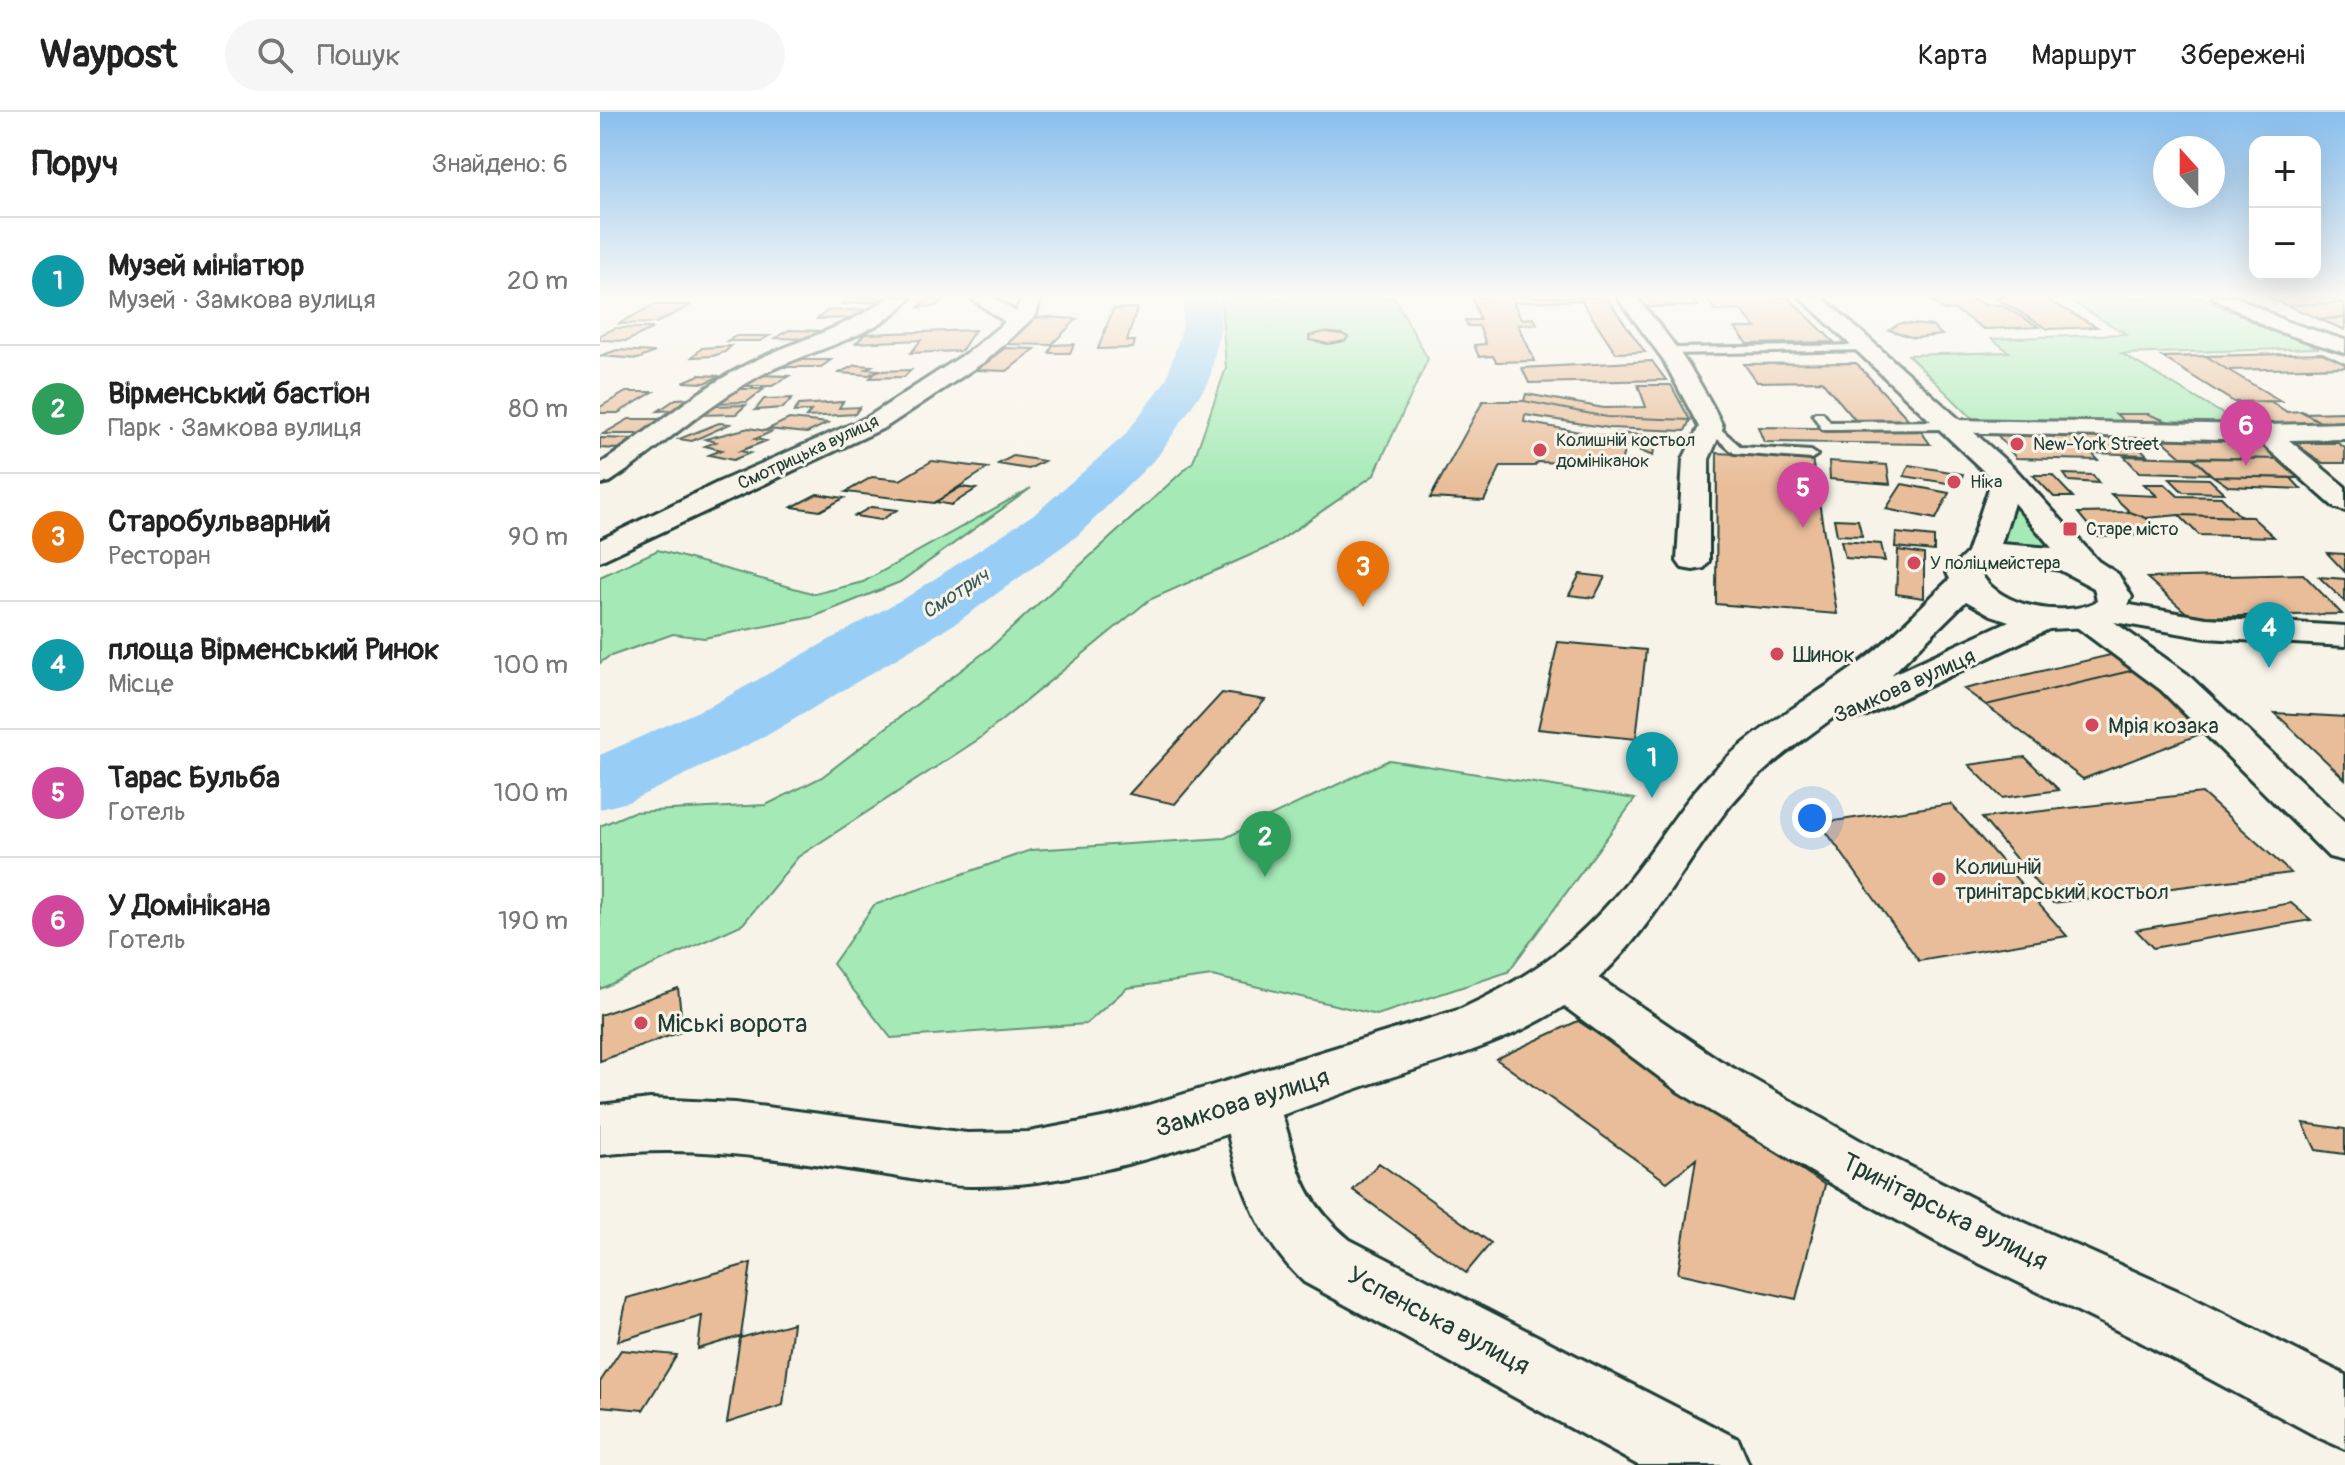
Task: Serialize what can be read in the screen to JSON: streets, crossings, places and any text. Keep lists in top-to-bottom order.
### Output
{
  "streets": {
    "main road": ["Замкова вулиця"],
    "street": ["Смотрицька вулиця", "Тринітарська вулиця", "Успенська вулиця"]
  },
  "crossings": [
    ["Замкова вулиця", "Тринітарська вулиця"],
    ["Замкова вулиця", "Успенська вулиця"]
  ],
  "water": ["Смотрич"],
  "places": {
    "other": [
      "New-York Street",
      "Колишній костьол домініканок",
      "Ніка",
      "У поліцмейстера",
      "Шинок",
      "Мрія козака",
      "Колишній тринітарський костьол",
      "Міські ворота"
    ],
    "transit": ["Старе місто"]
  },
  "north": "top",
  "page": {
    "header": "Waypost",
    "search": "Пошук",
    "nav": ["Карта", "Маршрут", "Збережені"],
    "heading": ["Поруч", "Знайдено: 6"],
    "map_buttons": ["+", "−"],
    "list": [
      {
        "mark": "1",
        "name": "Музей мініатюр",
        "note": "Музей · Замкова вулиця",
        "value": "20 m"
      },
      {
        "mark": "2",
        "name": "Вірменський бастіон",
        "note": "Парк · Замкова вулиця",
        "value": "80 m"
      },
      {
        "mark": "3",
        "name": "Старобульварний",
        "note": "Ресторан",
        "value": "90 m"
      },
      {
        "mark": "4",
        "name": "площа Вірменський Ринок",
        "note": "Місце",
        "value": "100 m"
      },
      {
        "mark": "5",
        "name": "Тарас Бульба",
        "note": "Готель",
        "value": "100 m"
      },
      {
        "mark": "6",
        "name": "У Домінікана",
        "note": "Готель",
        "value": "190 m"
      }
    ],
    "pins": [
      "6",
      "5",
      "3",
      "4",
      "1",
      "2"
    ]
  }
}
